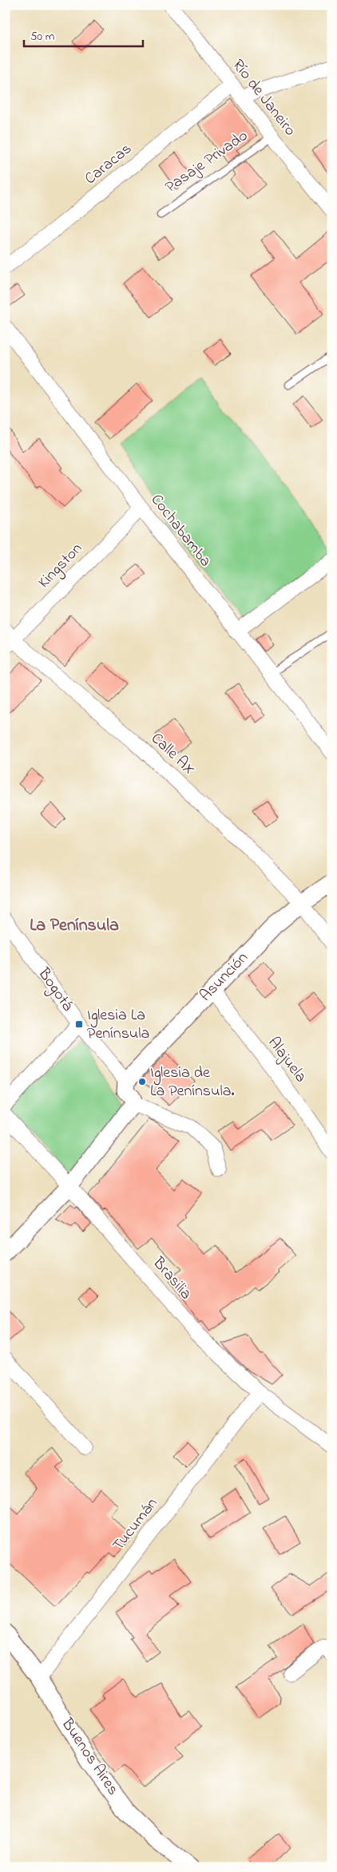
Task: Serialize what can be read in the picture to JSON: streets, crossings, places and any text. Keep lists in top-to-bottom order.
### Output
{
  "streets": {
    "street": [
      "Río de Janeiro",
      "Caracas",
      "Cochabamba",
      "Kingston",
      "Calle AX",
      "Asunción",
      "Bogotá",
      "Alajuela",
      "Brasilia",
      "Tucumán",
      "Buenos Aires"
    ],
    "lane": ["Pasaje Privado"]
  },
  "crossings": [
    ["Río de Janeiro", "Pasaje Privado"],
    ["Río de Janeiro", "Caracas"],
    ["Cochabamba", "Kingston"],
    ["Kingston", "Calle AX"],
    ["Calle AX", "Asunción"],
    ["Asunción", "Bogotá"],
    ["Asunción", "Alajuela"],
    ["Brasilia", "Tucumán"],
    ["Tucumán", "Buenos Aires"]
  ],
  "districts": ["La Península"],
  "places": {
    "transit": ["Iglesia La Península"],
    "other": ["Iglesia de La Península."]
  },
  "scale_bar": "50 m"
}
